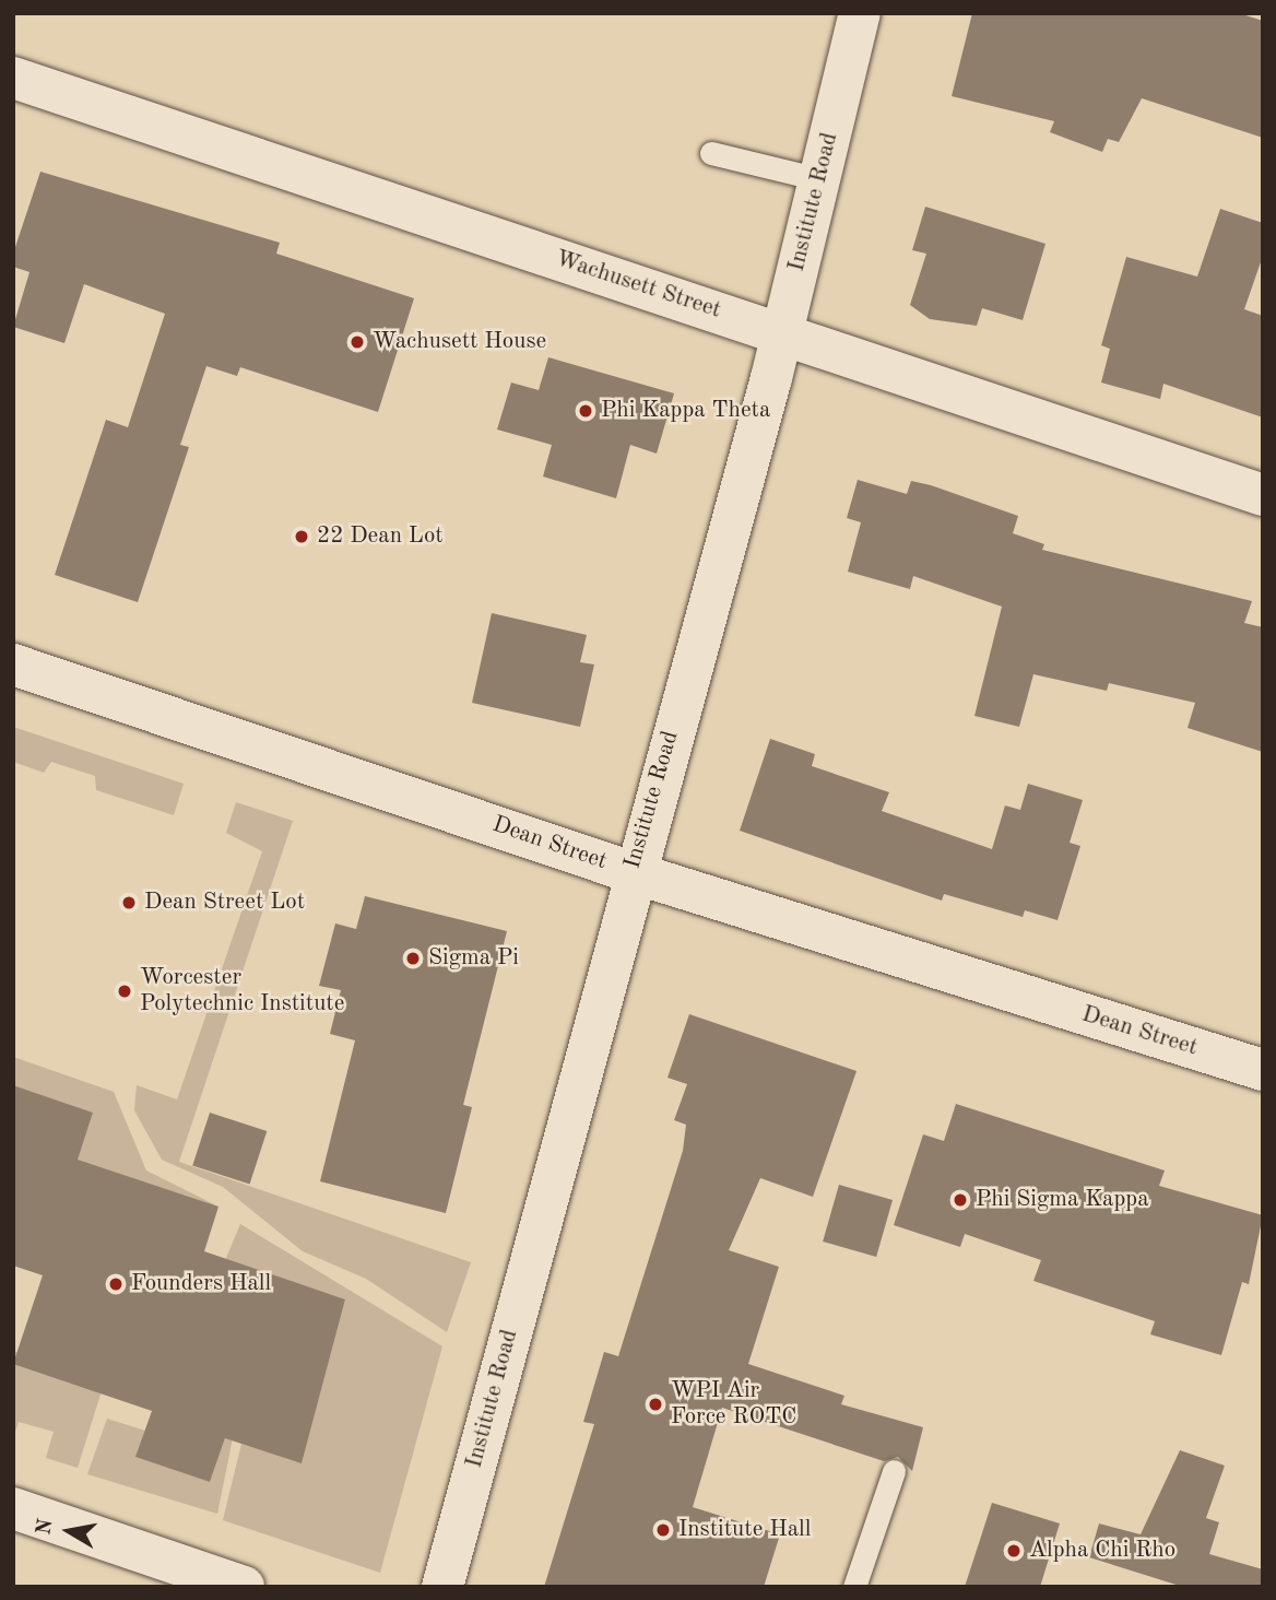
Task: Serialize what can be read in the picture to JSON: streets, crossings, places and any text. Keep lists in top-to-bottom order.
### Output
{
  "streets": {
    "street": ["Institute Road", "Wachusett Street", "Dean Street"]
  },
  "crossings": [
    ["Institute Road", "Wachusett Street"],
    ["Institute Road", "Dean Street"]
  ],
  "places": [
    "Wachusett House",
    "Phi Kappa Theta",
    "22 Dean Lot",
    "Dean Street Lot",
    "Sigma Pi",
    "Worcester Polytechnic Institute",
    "Phi Sigma Kappa",
    "Founders Hall",
    "WPI Air Force ROTC",
    "Institute Hall",
    "Alpha Chi Rho"
  ],
  "north": "left"
}
